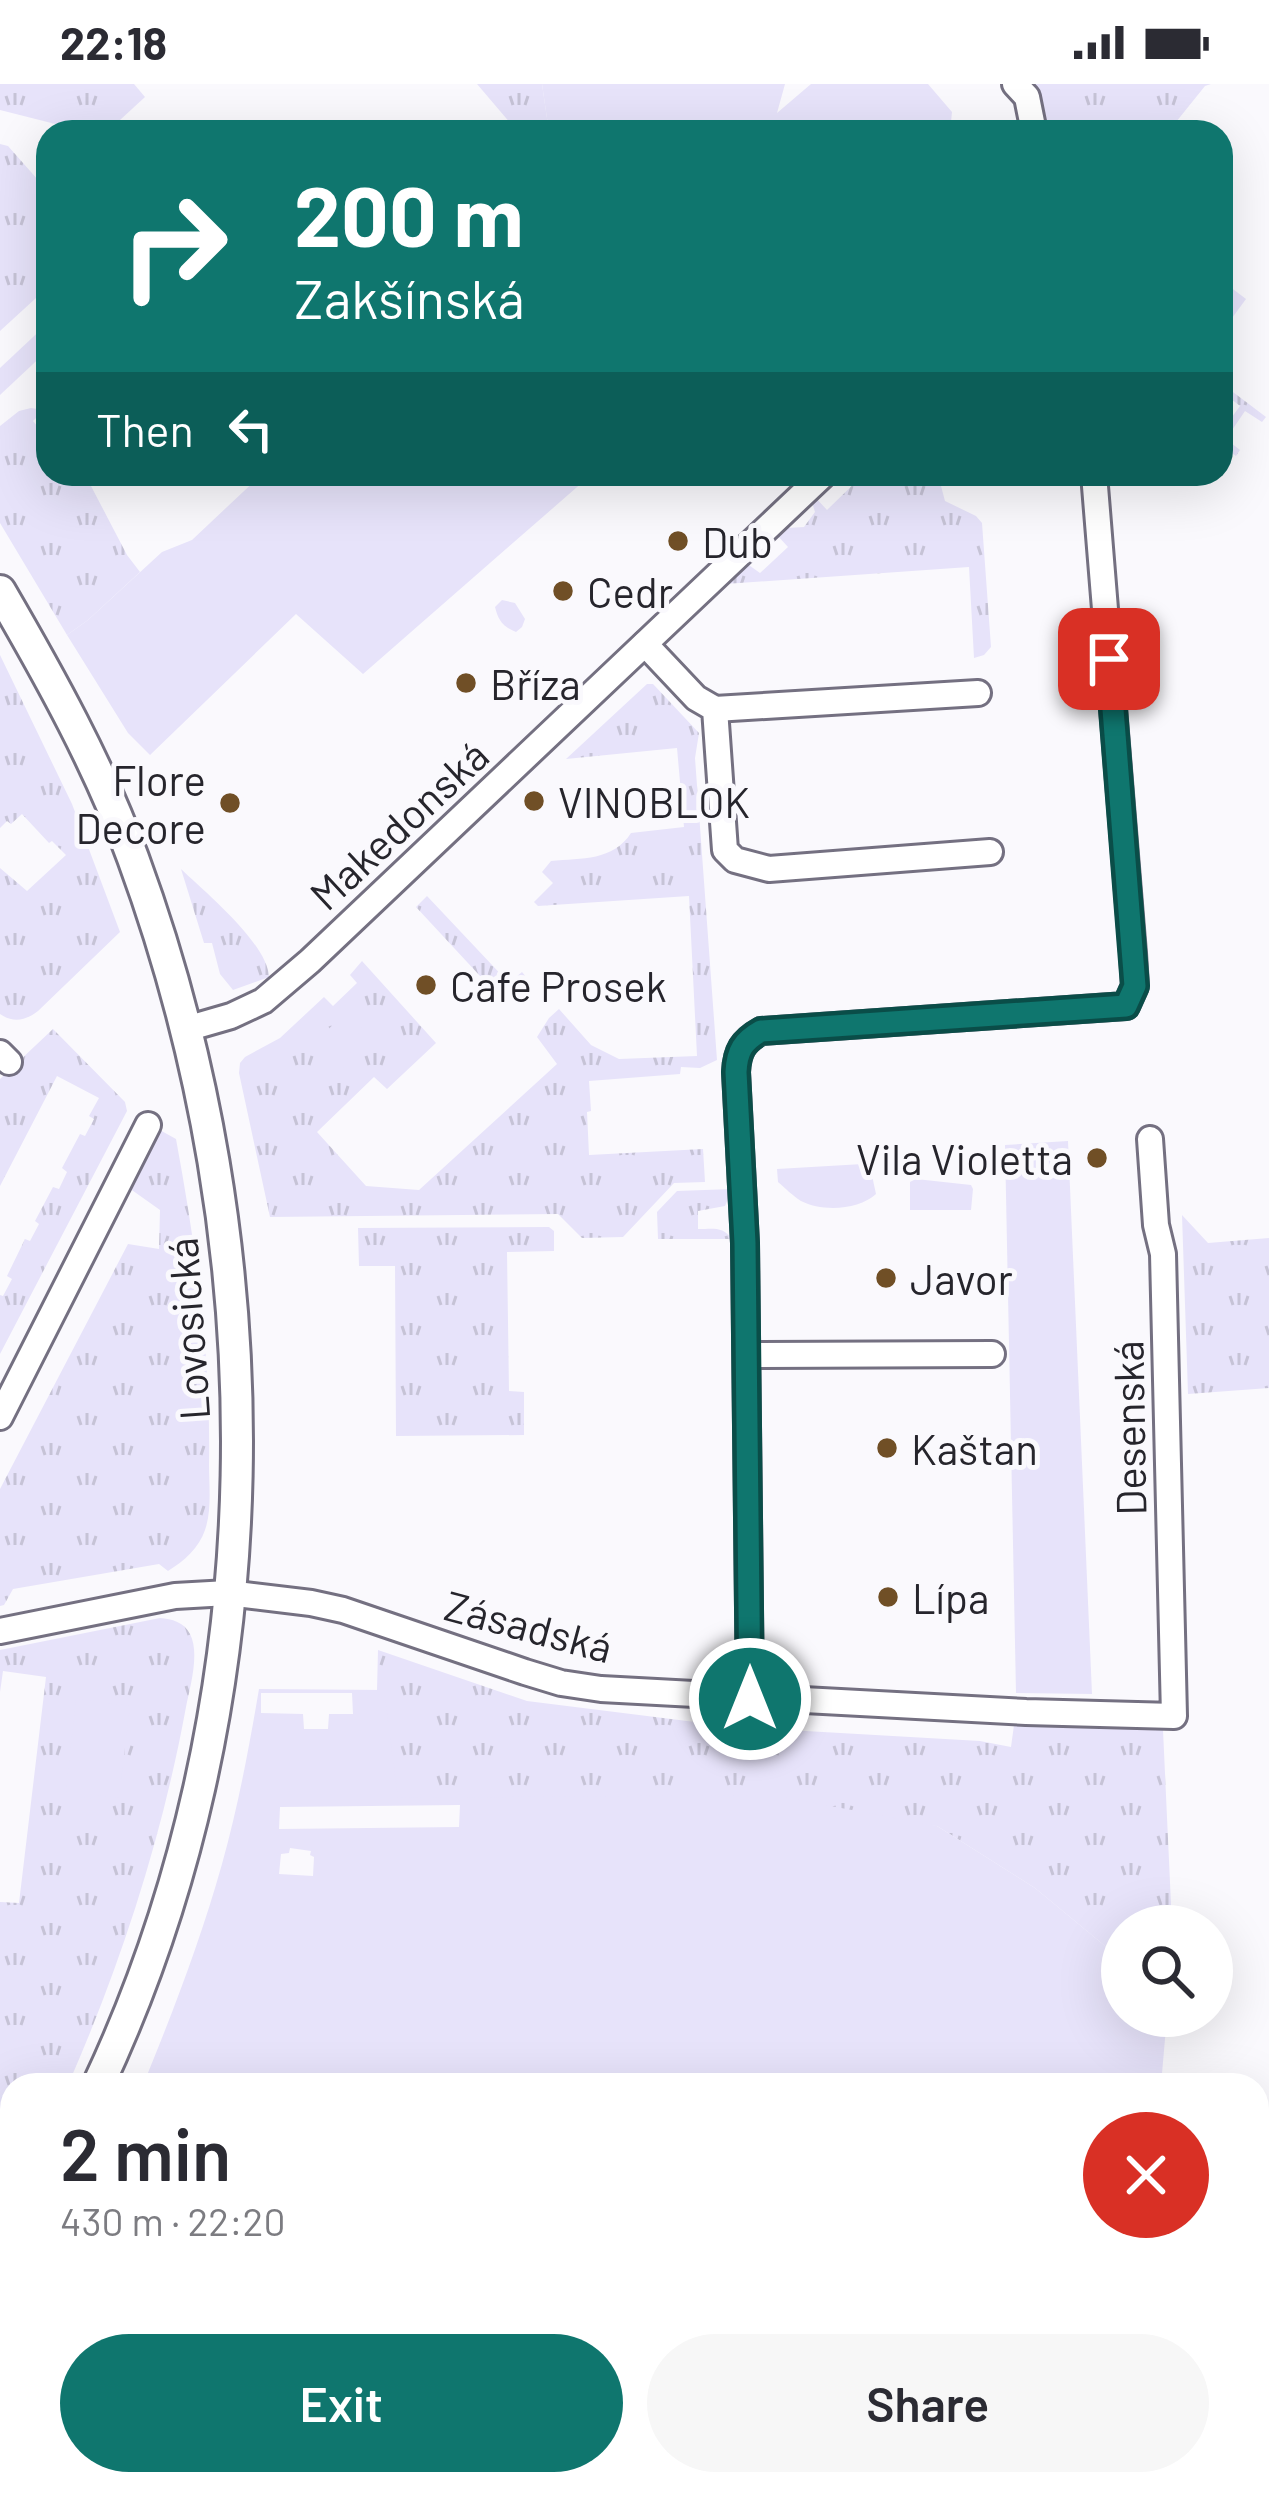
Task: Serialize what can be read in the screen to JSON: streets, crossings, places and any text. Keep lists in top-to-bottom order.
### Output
{
  "streets": {
    "street": [
      "Makedonská",
      "Lovosická",
      "Desenská",
      "Zásadská"
    ]
  },
  "crossings": [
    ["Makedonská", "Lovosická"],
    ["Lovosická", "Zásadská"],
    ["Desenská", "Zásadská"]
  ],
  "places": [
    "Dub",
    "Cedr",
    "Bříza",
    "VINOBLOK",
    "Flore Decore",
    "Cafe Prosek",
    "Vila Violetta",
    "Javor",
    "Kaštan",
    "Lípa"
  ],
  "page": {
    "status": "22:18",
    "turn": ["200 m", "Zakšínská"],
    "then": "Then",
    "heading": ["2 min", "430 m · 22:20"],
    "buttons": ["Exit", "Share"]
  }
}
